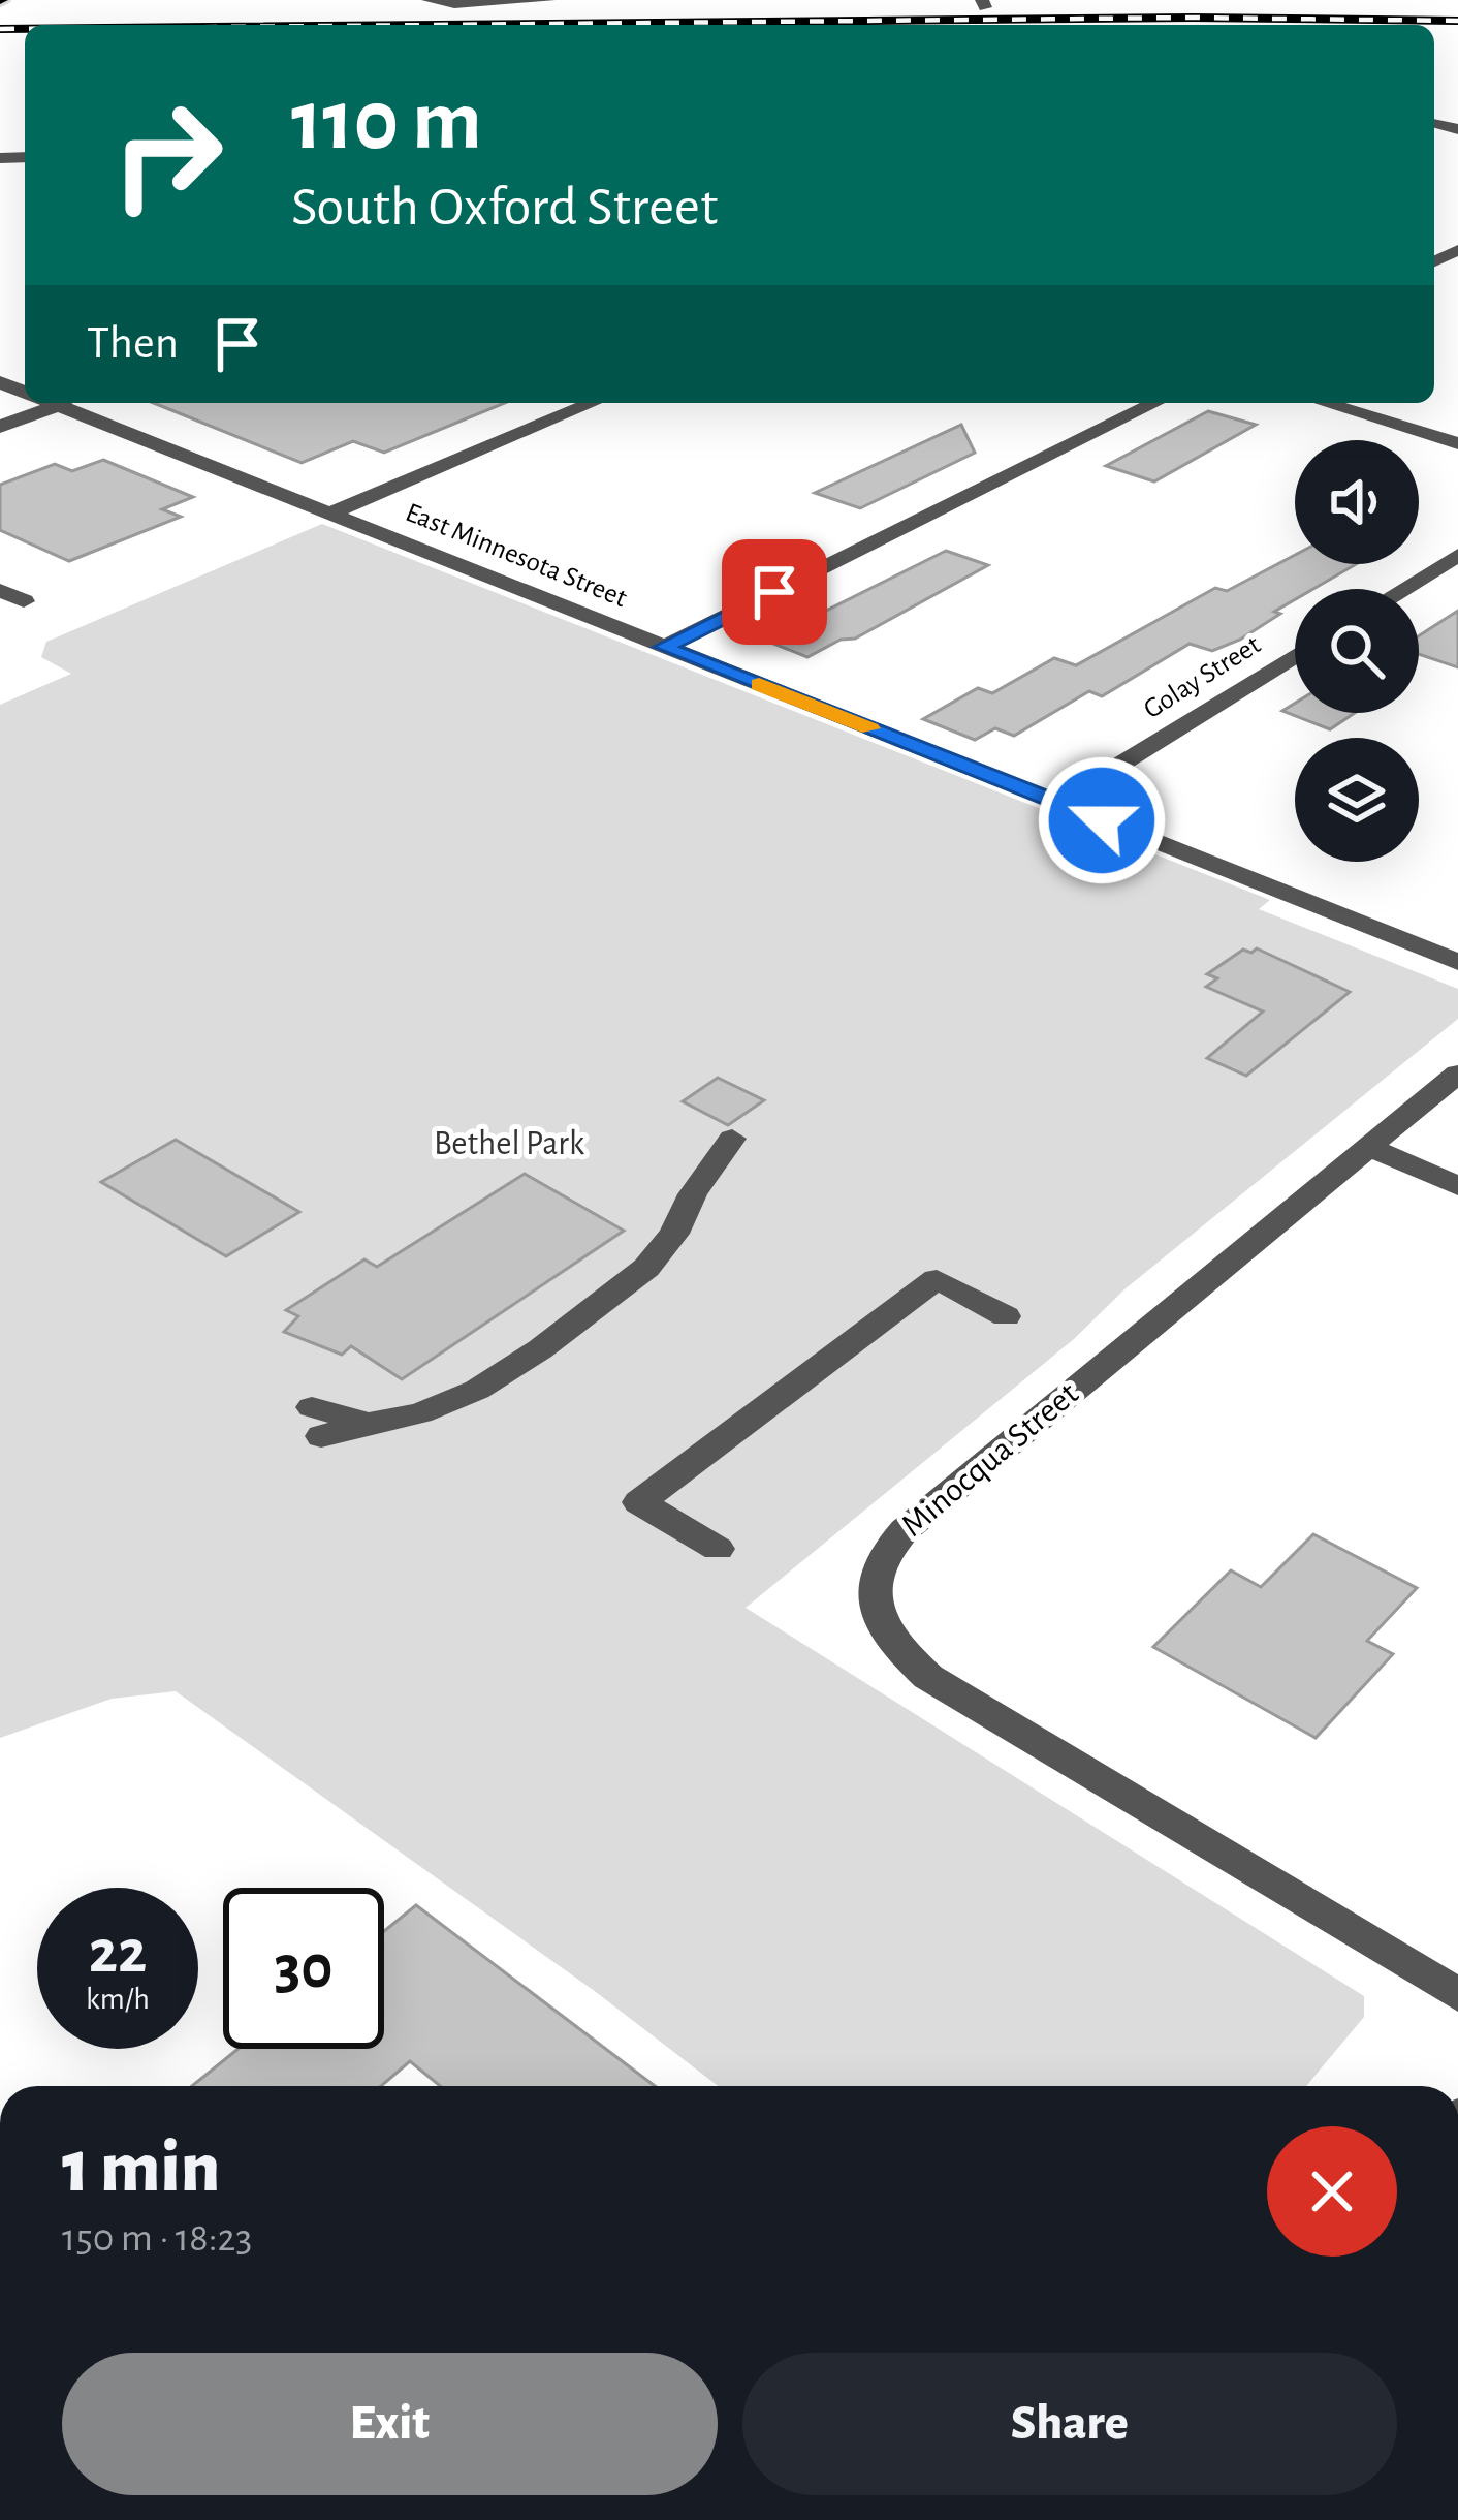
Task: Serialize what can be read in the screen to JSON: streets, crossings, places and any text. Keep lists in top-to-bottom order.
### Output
{
  "streets": {
    "street": ["East Minnesota Street", "Golay Street", "Minocqua Street"]
  },
  "crossings": [
    ["East Minnesota Street", "Golay Street"]
  ],
  "parks": ["Bethel Park"],
  "page": {
    "turn": ["110 m", "South Oxford Street"],
    "then": "Then",
    "speed": "22 km/h",
    "limit": "30",
    "heading": ["1 min", "150 m · 18:23"],
    "buttons": ["Exit", "Share"]
  }
}
